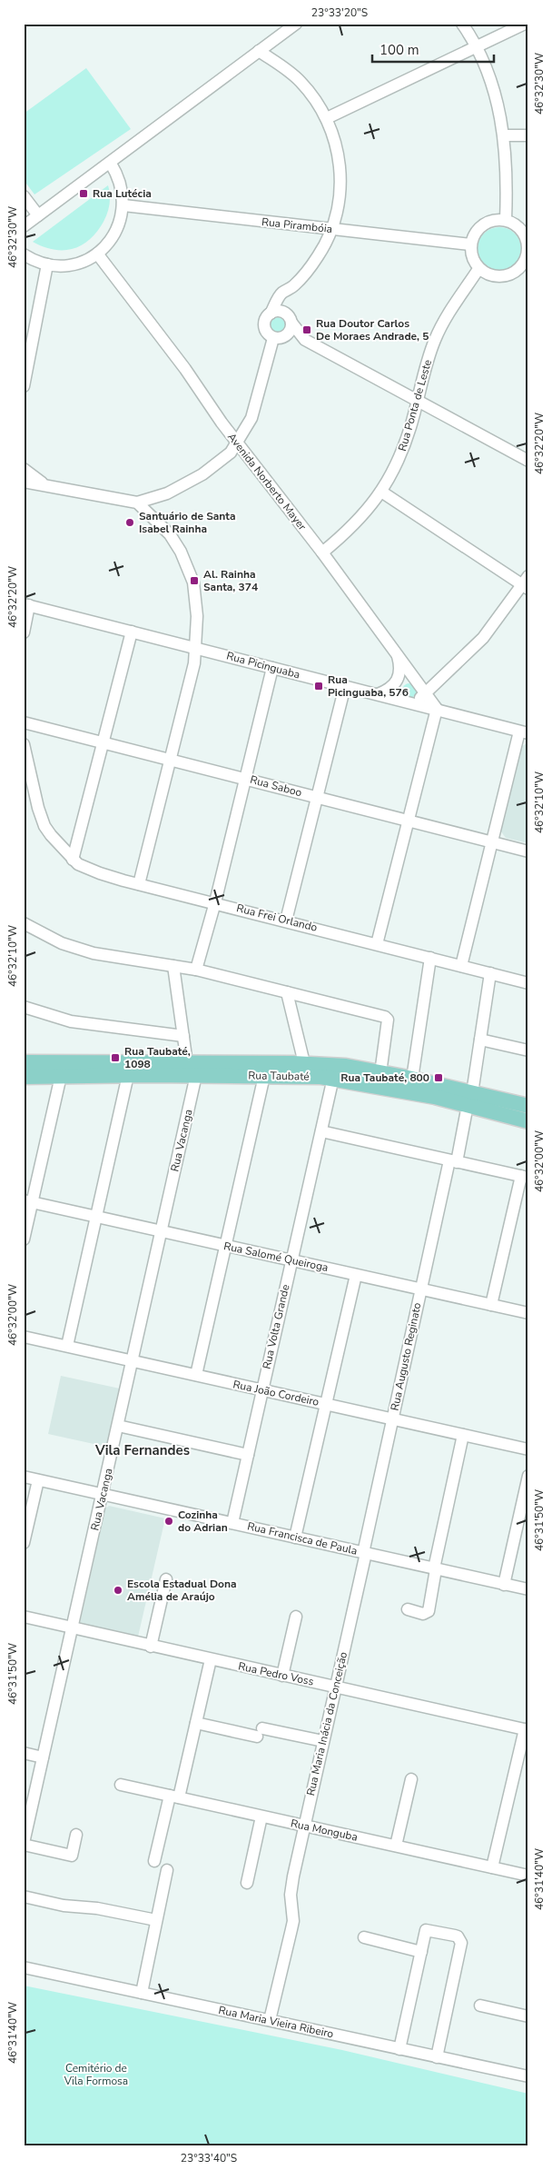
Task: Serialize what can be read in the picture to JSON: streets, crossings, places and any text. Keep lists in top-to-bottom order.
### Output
{
  "streets": {
    "main road": ["Rua Taubaté"],
    "street": [
      "Rua Pirambóia",
      "Rua Ponta de Leste",
      "Avenida Norberto Mayer",
      "Rua Picinguaba",
      "Rua Saboo",
      "Rua Frei Orlando",
      "Rua Vacanga",
      "Rua Salomé Queiroga",
      "Rua Volta Grande",
      "Rua Augusto Reginato",
      "Rua João Cordeiro",
      "Rua Francisca de Paula",
      "Rua Pedro Voss",
      "Rua Maria Inácia da Conceição",
      "Rua Monguba",
      "Rua Maria Vieira Ribeiro"
    ]
  },
  "crossings": [
    ["Rua Pirambóia", "Rua Ponta de Leste"],
    ["Rua Ponta de Leste", "Avenida Norberto Mayer"],
    ["Avenida Norberto Mayer", "Rua Picinguaba"],
    ["Rua Frei Orlando", "Rua Augusto Reginato"],
    ["Rua Taubaté", "Rua Vacanga"],
    ["Rua Taubaté", "Rua Volta Grande"],
    ["Rua Taubaté", "Rua Augusto Reginato"],
    ["Rua Vacanga", "Rua Salomé Queiroga"],
    ["Rua Vacanga", "Rua João Cordeiro"],
    ["Rua Vacanga", "Rua Francisca de Paula"],
    ["Rua Vacanga", "Rua Pedro Voss"],
    ["Rua Salomé Queiroga", "Rua Volta Grande"],
    ["Rua Salomé Queiroga", "Rua Augusto Reginato"],
    ["Rua Volta Grande", "Rua João Cordeiro"],
    ["Rua Volta Grande", "Rua Francisca de Paula"],
    ["Rua Augusto Reginato", "Rua João Cordeiro"],
    ["Rua Augusto Reginato", "Rua Francisca de Paula"],
    ["Rua Augusto Reginato", "Rua Maria Inácia da Conceição"],
    ["Rua Francisca de Paula", "Rua Maria Inácia da Conceição"],
    ["Rua Pedro Voss", "Rua Maria Inácia da Conceição"],
    ["Rua Maria Inácia da Conceição", "Rua Monguba"],
    ["Rua Maria Inácia da Conceição", "Rua Maria Vieira Ribeiro"]
  ],
  "districts": ["Vila Fernandes"],
  "parks": ["Cemitério de Vila Formosa"],
  "places": {
    "transit": [
      "Rua Lutécia",
      "Rua Doutor Carlos De Moraes Andrade, 5",
      "Al. Rainha Santa, 374",
      "Rua Picinguaba, 576",
      "Rua Taubaté, 1098",
      "Rua Taubaté, 800"
    ],
    "other": ["Santuário de Santa Isabel Rainha", "Cozinha do Adrian", "Escola Estadual Dona Amélia de Araújo"]
  },
  "scale_bar": "100 m",
  "coordinates": [
    "23°33'20\"S",
    "46°32'30\"W",
    "46°32'20\"W",
    "46°32'10\"W",
    "46°32'00\"W",
    "46°31'50\"W",
    "46°31'40\"W",
    "23°33'40\"S"
  ]
}
